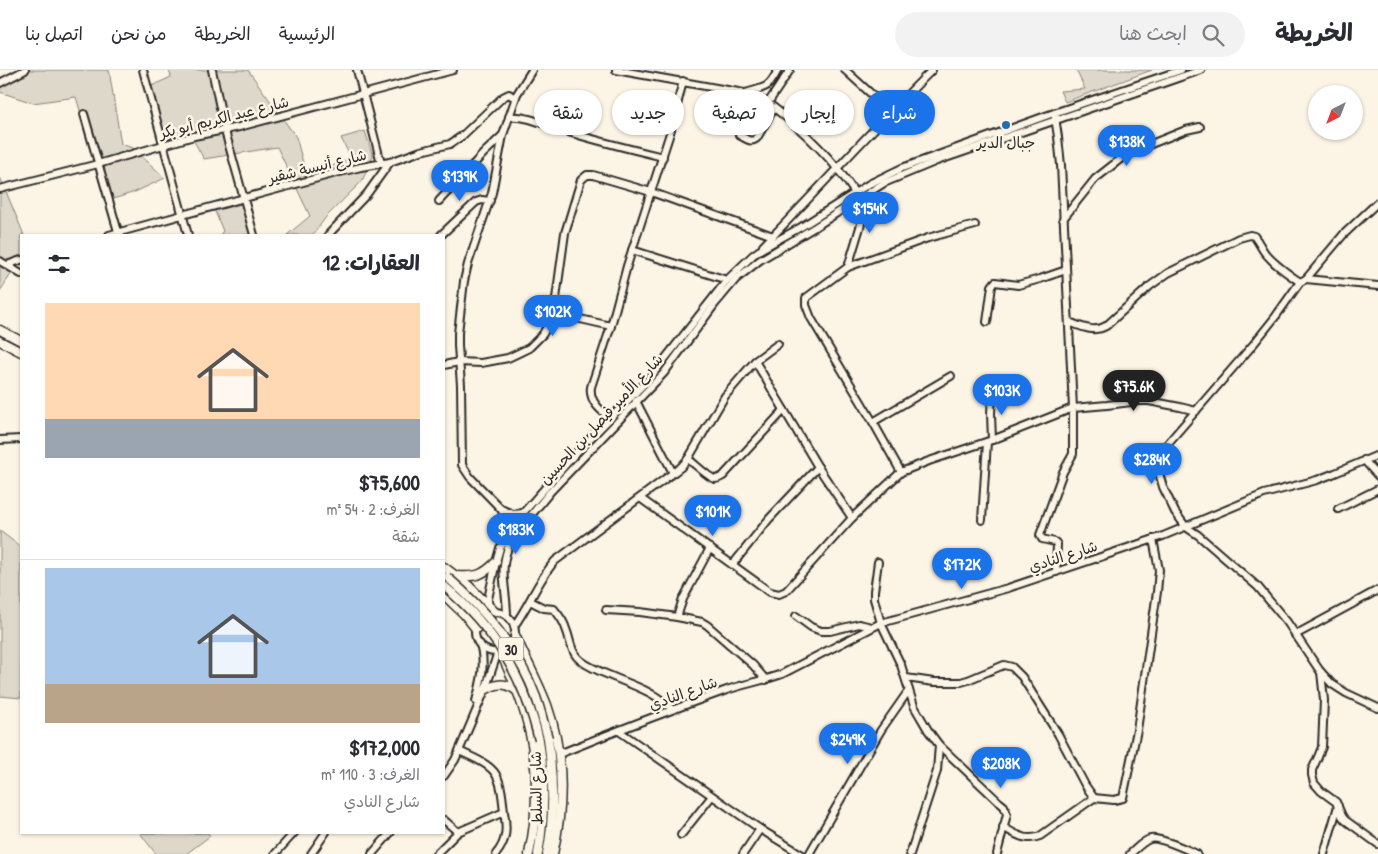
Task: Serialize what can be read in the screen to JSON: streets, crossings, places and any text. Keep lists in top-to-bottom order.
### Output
{
  "streets": {
    "main road": ["30", "شارع السلط"],
    "street": [
      "شارع عبد الكريم أبو بكر",
      "شارع أنيسة شقير",
      "شارع الأمير فيصل بن الحسين",
      "شارع النادي"
    ]
  },
  "places": ["جبال الدير"],
  "north": "bottom left",
  "page": {
    "header": "الخريطة",
    "search": "ابحث هنا",
    "nav": [
      "الرئيسية",
      "الخريطة",
      "من نحن",
      "اتصل بنا"
    ],
    "chip": [
      "شراء",
      "إيجار",
      "تصفية",
      "جديد",
      "شقة"
    ],
    "price": [
      "$138K",
      "$139K",
      "$154K",
      "$102K",
      "$75.6K",
      "$103K",
      "$284K",
      "$101K",
      "$183K",
      "$172K",
      "$249K",
      "$208K"
    ],
    "heading": "العقارات: 12",
    "list": [
      {
        "name": "$75,600",
        "note": "الغرف: 2 · 54 m² · شقة"
      },
      {
        "name": "$172,000",
        "note": "الغرف: 3 · 110 m² · شارع النادي"
      }
    ]
  }
}
